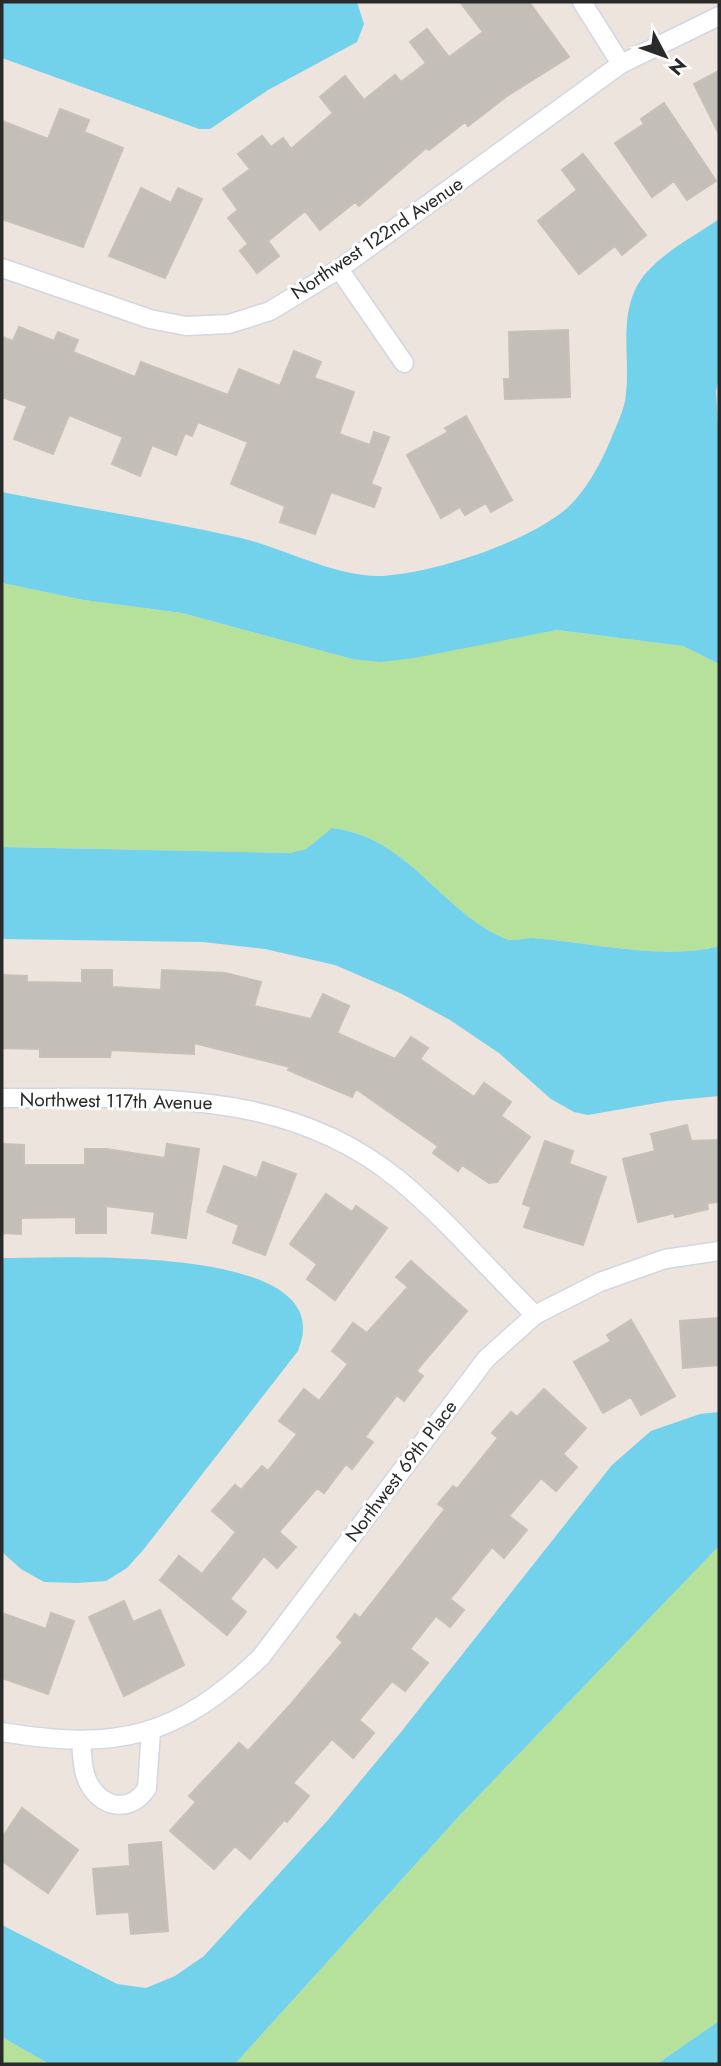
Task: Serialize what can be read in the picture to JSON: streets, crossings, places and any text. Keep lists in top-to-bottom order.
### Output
{
  "streets": {
    "street": ["Northwest 122nd Avenue", "Northwest 117th Avenue", "Northwest 69th Place"]
  },
  "crossings": [
    ["Northwest 117th Avenue", "Northwest 69th Place"]
  ],
  "north": "bottom right"
}
